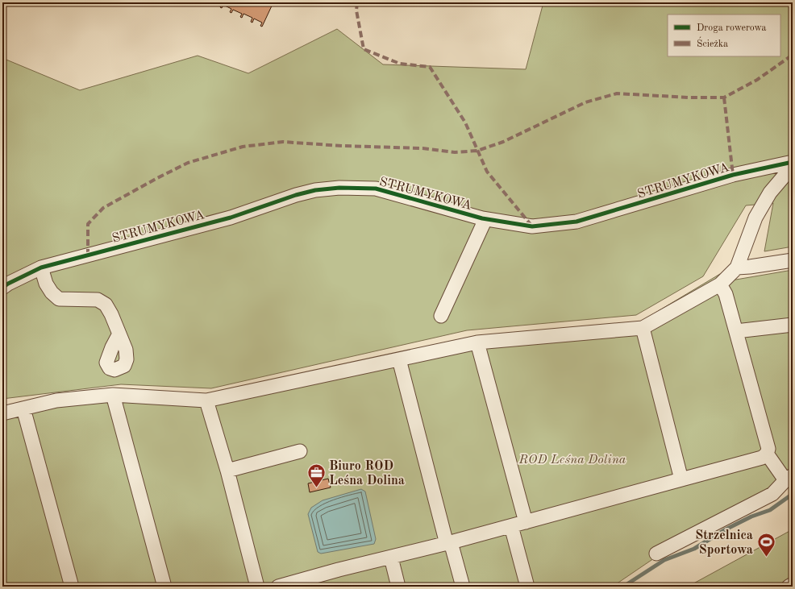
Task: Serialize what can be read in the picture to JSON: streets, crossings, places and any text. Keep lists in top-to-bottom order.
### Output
{
  "streets": {
    "street": ["STRUMYKOWA"]
  },
  "parks": ["ROD Leśna Dolina"],
  "places": {
    "office": ["Biuro ROD Leśna Dolina"],
    "sports": ["Strzelnica Sportowa"]
  },
  "legend": ["Droga rowerowa", "Ścieżka"]
}
